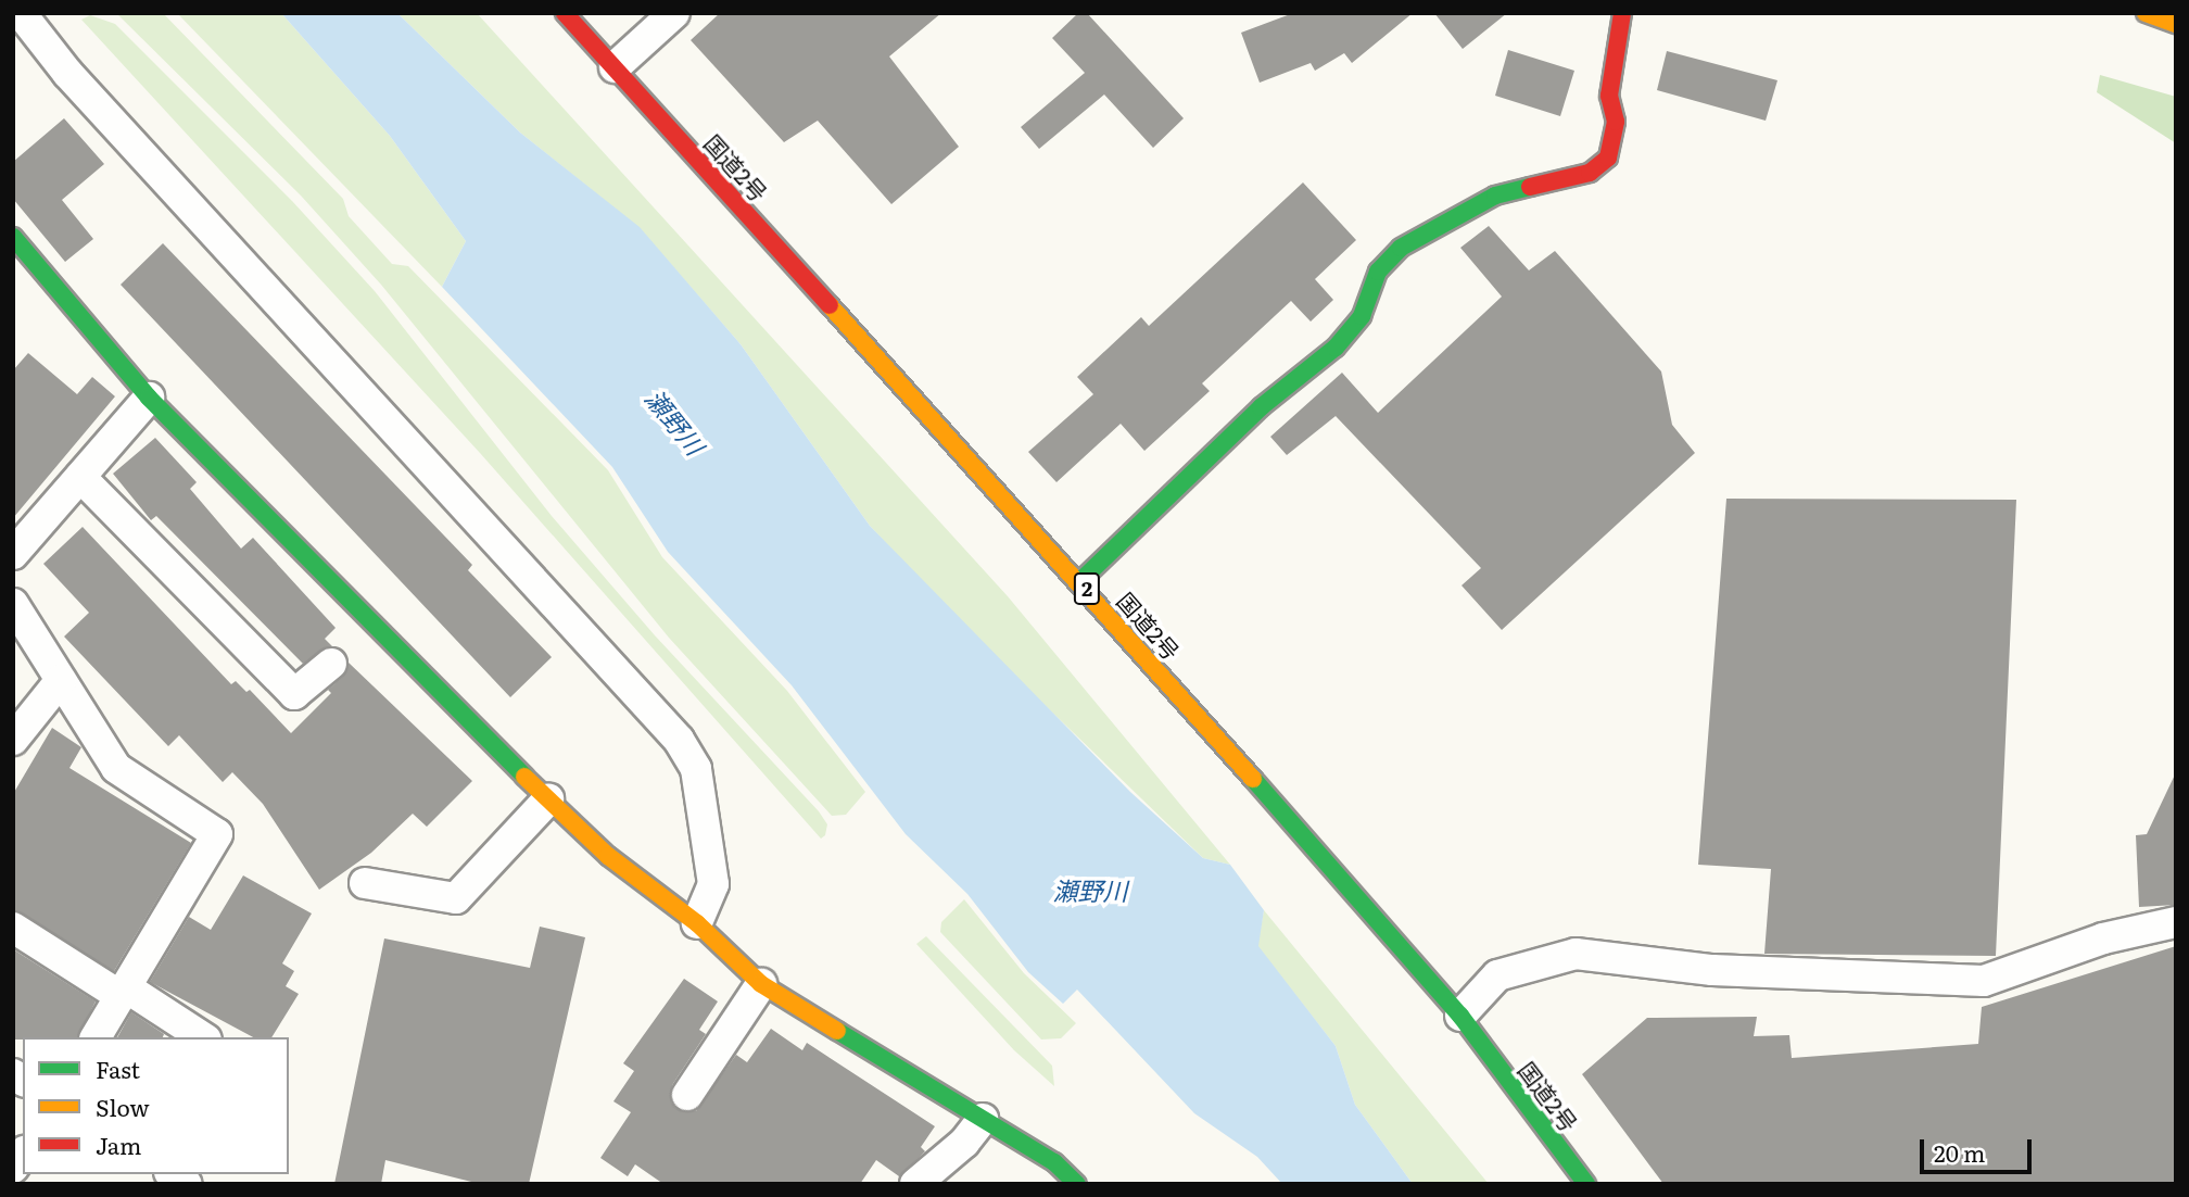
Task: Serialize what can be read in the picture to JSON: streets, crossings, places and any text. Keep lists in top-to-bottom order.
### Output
{
  "streets": {
    "main road": ["国道2号", "2"]
  },
  "water": ["瀬野川"],
  "legend": ["Fast", "Slow", "Jam"],
  "scale_bar": "20 m"
}
